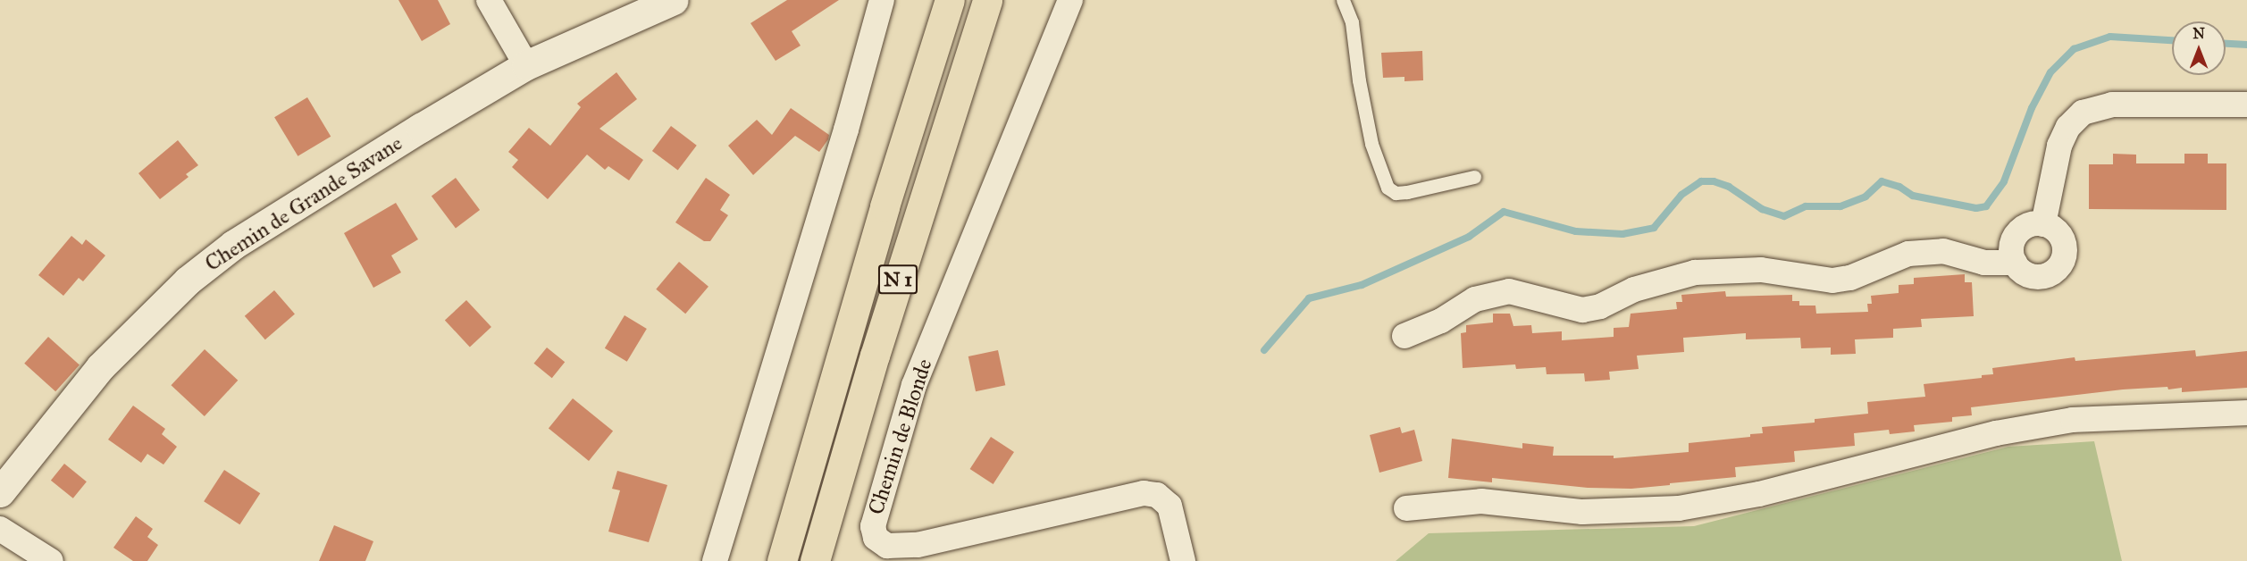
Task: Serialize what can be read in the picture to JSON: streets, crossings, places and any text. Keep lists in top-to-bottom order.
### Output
{
  "streets": {
    "highway": ["N 1"],
    "street": ["Chemin de Grande Savane", "Chemin de Blonde"]
  },
  "north": "top"
}
